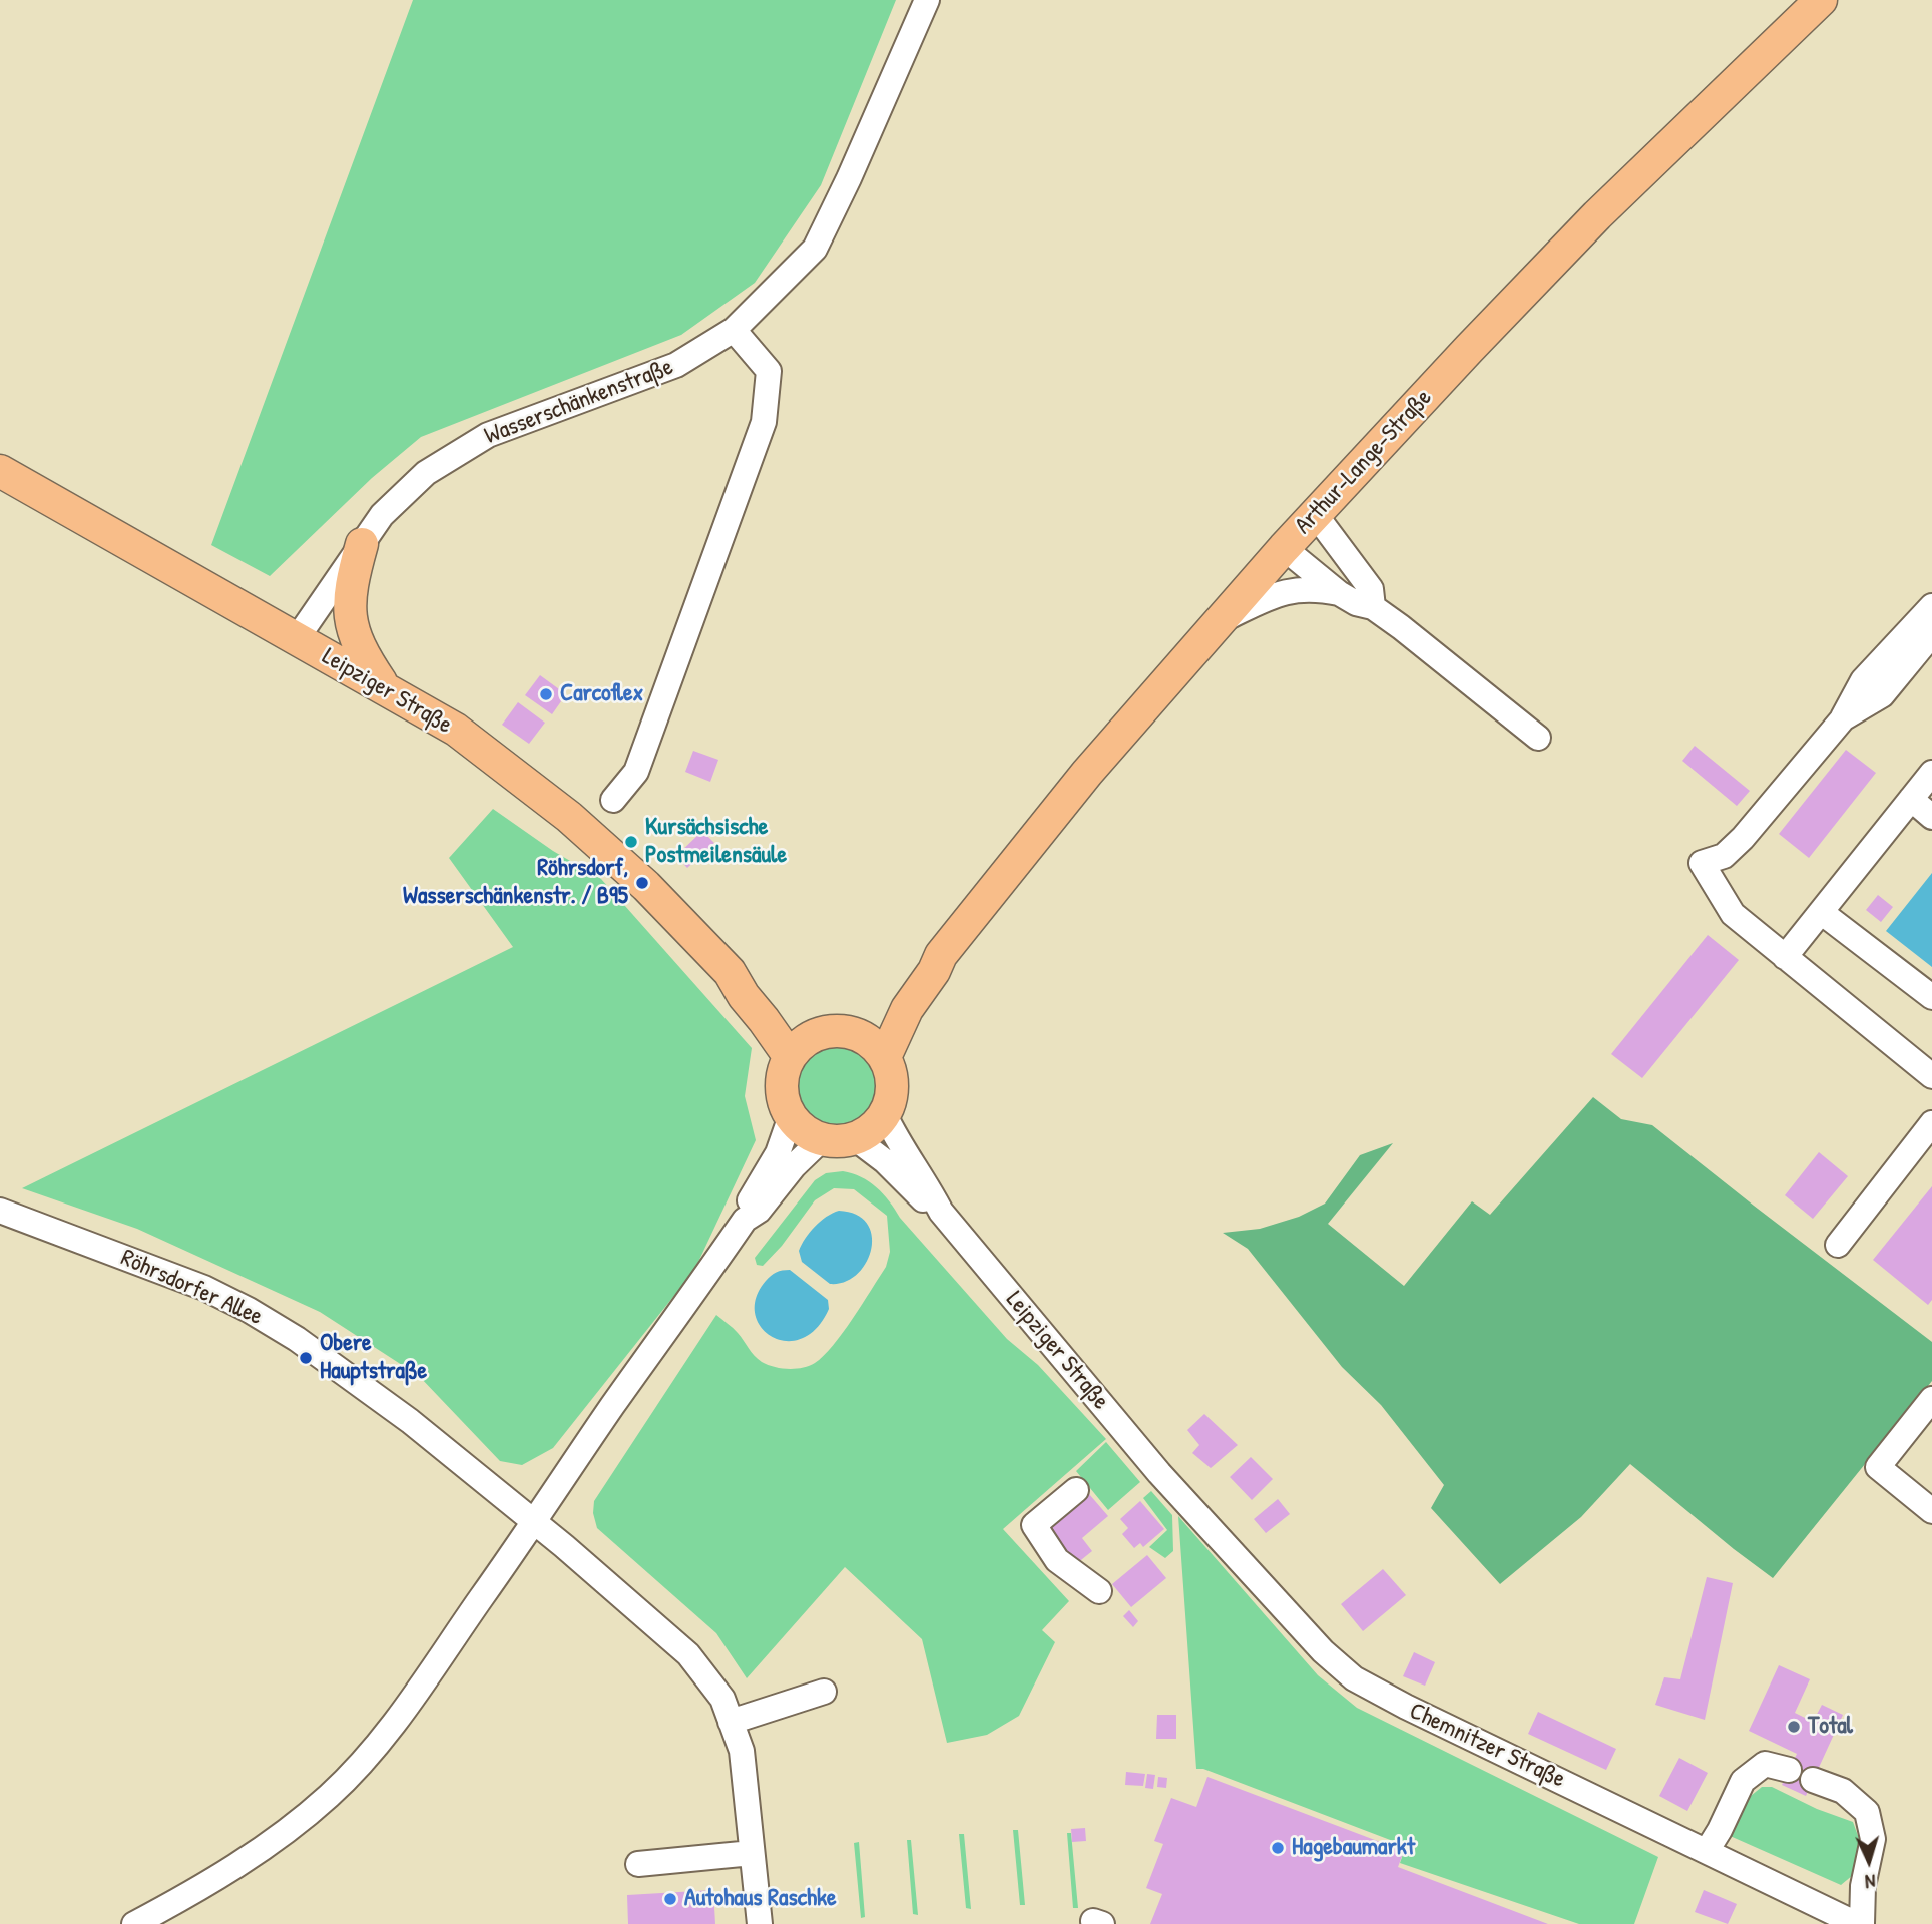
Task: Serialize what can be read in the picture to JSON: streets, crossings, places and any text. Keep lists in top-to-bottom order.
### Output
{
  "streets": {
    "main road": ["Arthur-Lange-Straße", "Leipziger Straße"],
    "street": ["Wasserschänkenstraße", "Röhrsdorfer Allee", "Chemnitzer Straße"]
  },
  "crossings": [
    ["Wasserschänkenstraße", "Leipziger Straße"],
    ["Arthur-Lange-Straße", "Leipziger Straße"],
    ["Leipziger Straße", "Chemnitzer Straße"]
  ],
  "places": [
    "Carcoflex",
    "Kursächsische Postmeilensäule",
    "Röhrsdorf, Wasserschänkenstr. / B95",
    "Obere Hauptstraße",
    "Total",
    "Hagebaumarkt",
    "Autohaus Raschke"
  ],
  "north": "bottom"
}
